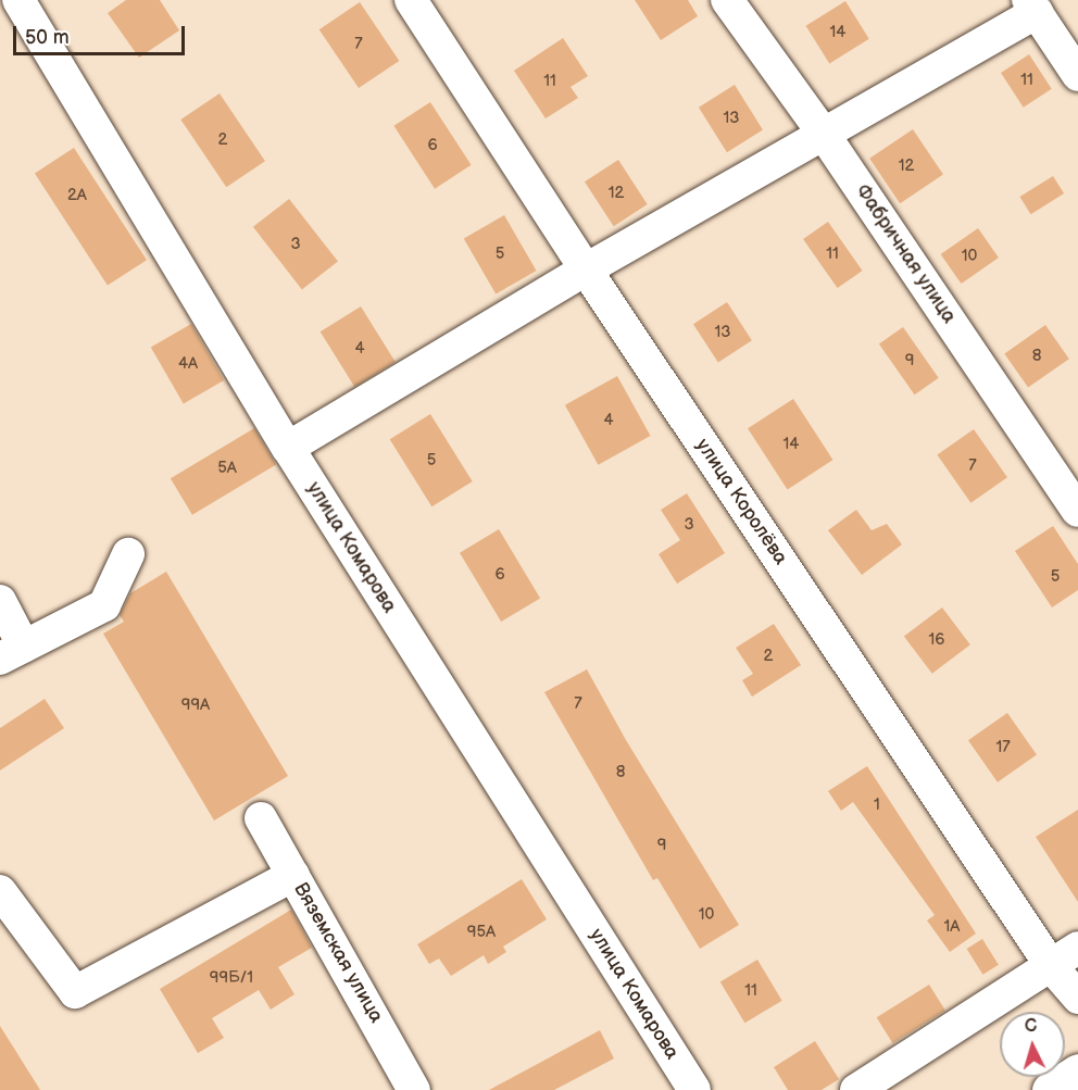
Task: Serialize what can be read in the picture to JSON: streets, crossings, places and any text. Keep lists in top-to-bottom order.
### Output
{
  "streets": {
    "street": [
      "Фабричная улица",
      "улица Королёва",
      "улица Комарова",
      "Вяземская улица"
    ]
  },
  "house_numbers": [
    "14",
    "7",
    "11",
    "11",
    "13",
    "2",
    "6",
    "12",
    "12",
    "2А",
    "3",
    "5",
    "11",
    "10",
    "13",
    "4",
    "8",
    "9",
    "4А",
    "4",
    "14",
    "5",
    "7",
    "5А",
    "3",
    "6",
    "5",
    "16",
    "2",
    "7",
    "99А",
    "17",
    "8",
    "1",
    "9",
    "10",
    "1А",
    "95А",
    "99Б/1",
    "11"
  ],
  "scale_bar": "50 m",
  "north": "top"
}
